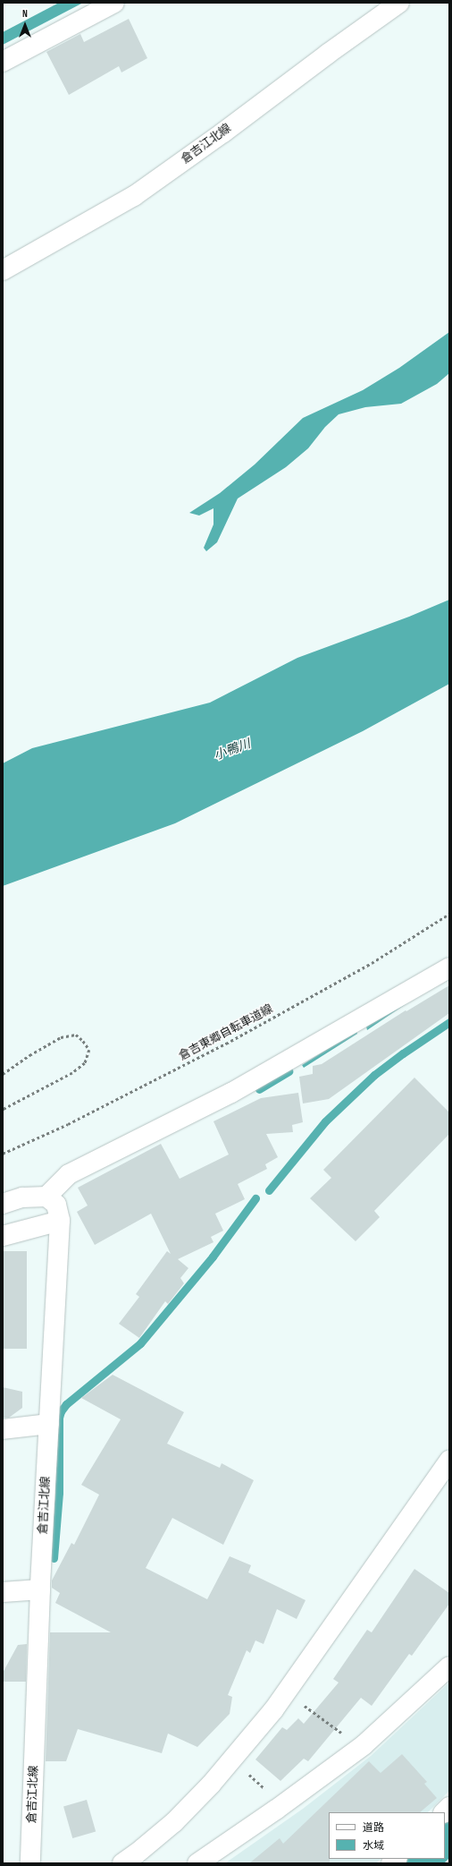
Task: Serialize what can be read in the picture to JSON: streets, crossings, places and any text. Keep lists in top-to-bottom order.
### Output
{
  "streets": {
    "street": ["倉吉江北線"],
    "path": ["倉吉東郷自転車道線"]
  },
  "water": ["小鴨川"],
  "legend": ["道路", "水域"],
  "north": "top"
}
